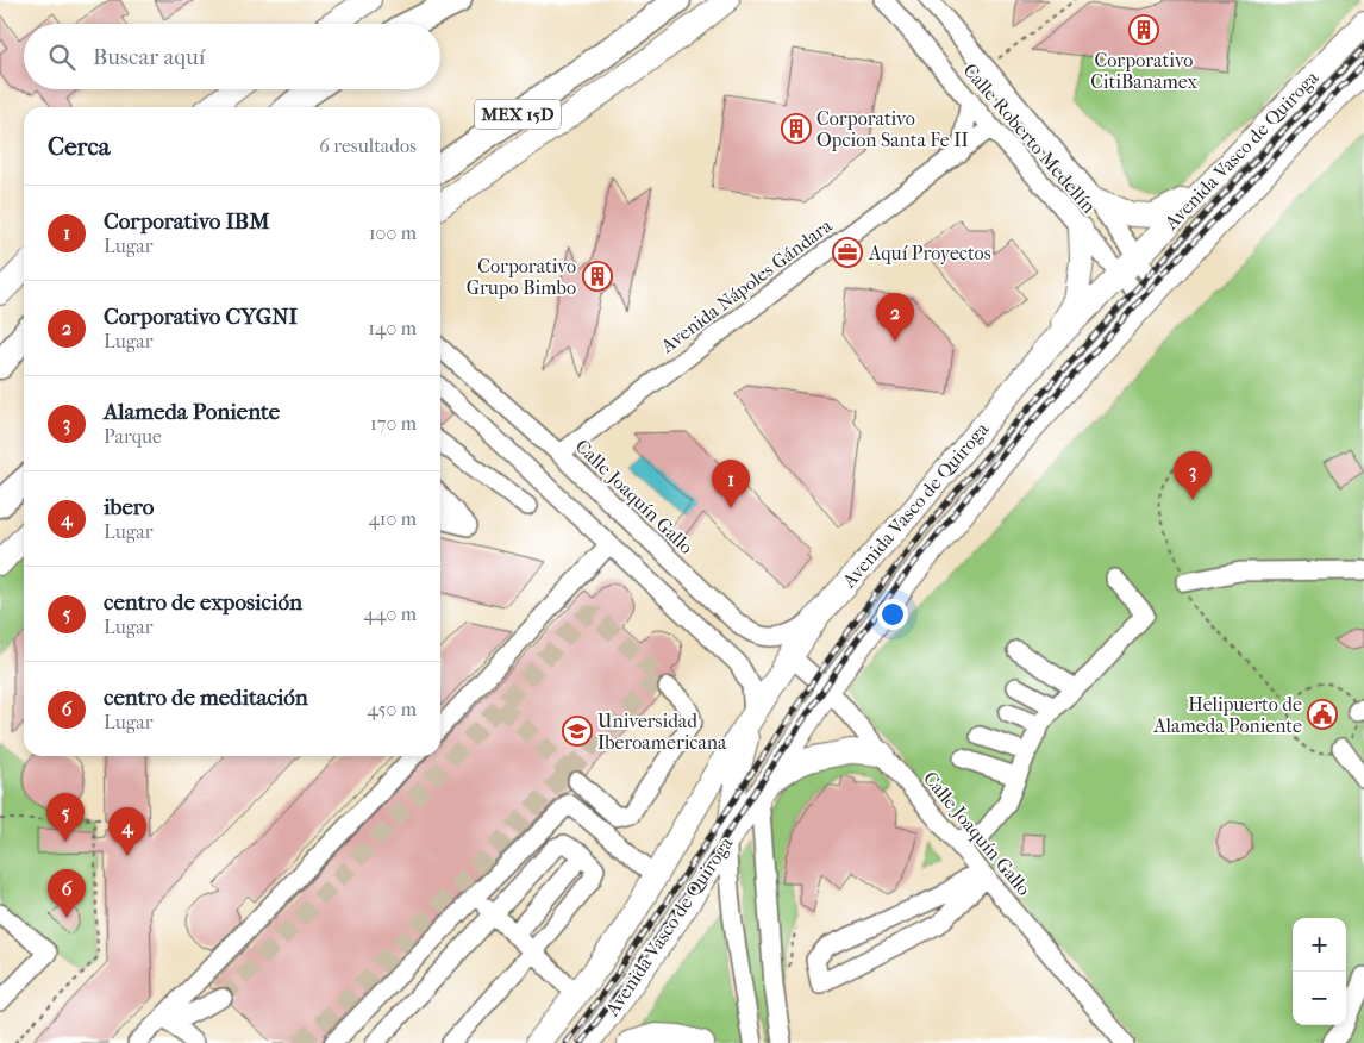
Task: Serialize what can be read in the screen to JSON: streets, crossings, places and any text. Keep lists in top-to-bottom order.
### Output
{
  "streets": {
    "highway": ["MEX 15D"],
    "main road": ["Avenida Vasco de Quiroga"],
    "street": ["Calle Roberto Medellín", "Avenida Nápoles Gándara", "Calle Joaquín Gallo"]
  },
  "crossings": [
    ["Calle Roberto Medellín", "Avenida Vasco de Quiroga"],
    ["Calle Roberto Medellín", "Avenida Nápoles Gándara"],
    ["Avenida Vasco de Quiroga", "Calle Joaquín Gallo"],
    ["Avenida Nápoles Gándara", "Calle Joaquín Gallo"]
  ],
  "places": {
    "building": ["Corporativo CitiBanamex", "Corporativo Opcion Santa Fe II", "Corporativo Grupo Bimbo"],
    "office": ["Aquí Proyectos"],
    "public building": ["Helipuerto de Alameda Poniente"],
    "school or university": ["Universidad Iberoamericana"]
  },
  "page": {
    "search": "Buscar aquí",
    "heading": ["Cerca", "6 resultados"],
    "list": [
      {
        "mark": "1",
        "name": "Corporativo IBM",
        "note": "Lugar",
        "value": "100 m"
      },
      {
        "mark": "2",
        "name": "Corporativo CYGNI",
        "note": "Lugar",
        "value": "140 m"
      },
      {
        "mark": "3",
        "name": "Alameda Poniente",
        "note": "Parque",
        "value": "170 m"
      },
      {
        "mark": "4",
        "name": "ibero",
        "note": "Lugar",
        "value": "410 m"
      },
      {
        "mark": "5",
        "name": "centro de exposición",
        "note": "Lugar",
        "value": "440 m"
      },
      {
        "mark": "6",
        "name": "centro de meditación",
        "note": "Lugar",
        "value": "450 m"
      }
    ],
    "pins": [
      "2",
      "3",
      "1",
      "5",
      "4",
      "6"
    ],
    "map_buttons": ["+", "−"]
  }
}
